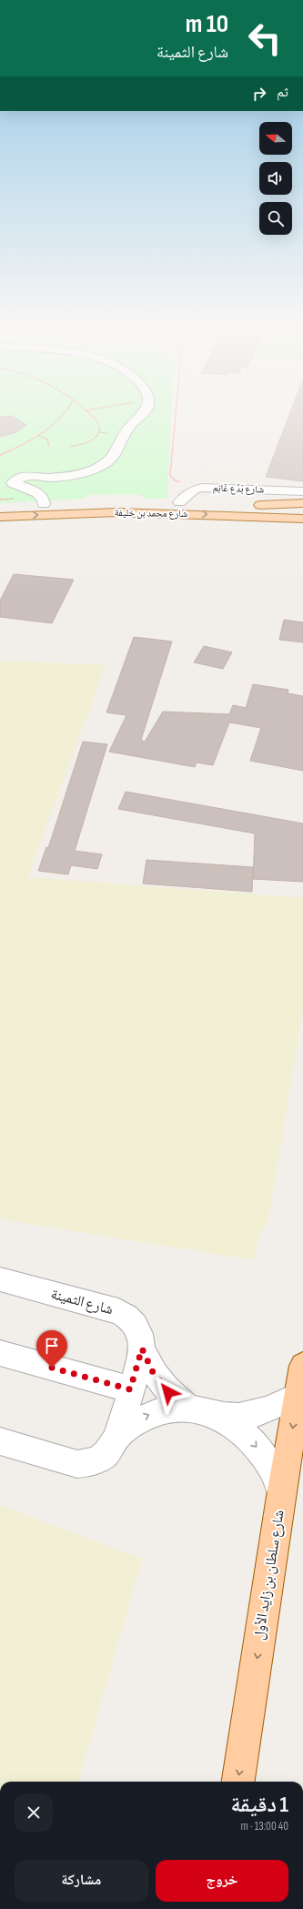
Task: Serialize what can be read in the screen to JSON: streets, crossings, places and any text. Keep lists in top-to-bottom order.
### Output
{
  "streets": {
    "main road": ["شارع محمد بن خليفة", "شارع سلطان بن زايد الأول"],
    "street": ["شارع بَدْع غَانِم", "شارع الثمينة"]
  },
  "crossings": [
    ["شارع بَدْع غَانِم", "شارع محمد بن خليفة"],
    ["شارع الثمينة", "شارع سلطان بن زايد الأول"]
  ],
  "one_way": ["شارع سلطان بن زايد الأول"],
  "north": "left",
  "page": {
    "turn": ["10 m", "شارع الثمينة"],
    "then": "ثم",
    "heading": ["1 دقيقة", "40 m · 13:00"],
    "buttons": ["خروج", "مشاركة"]
  }
}
